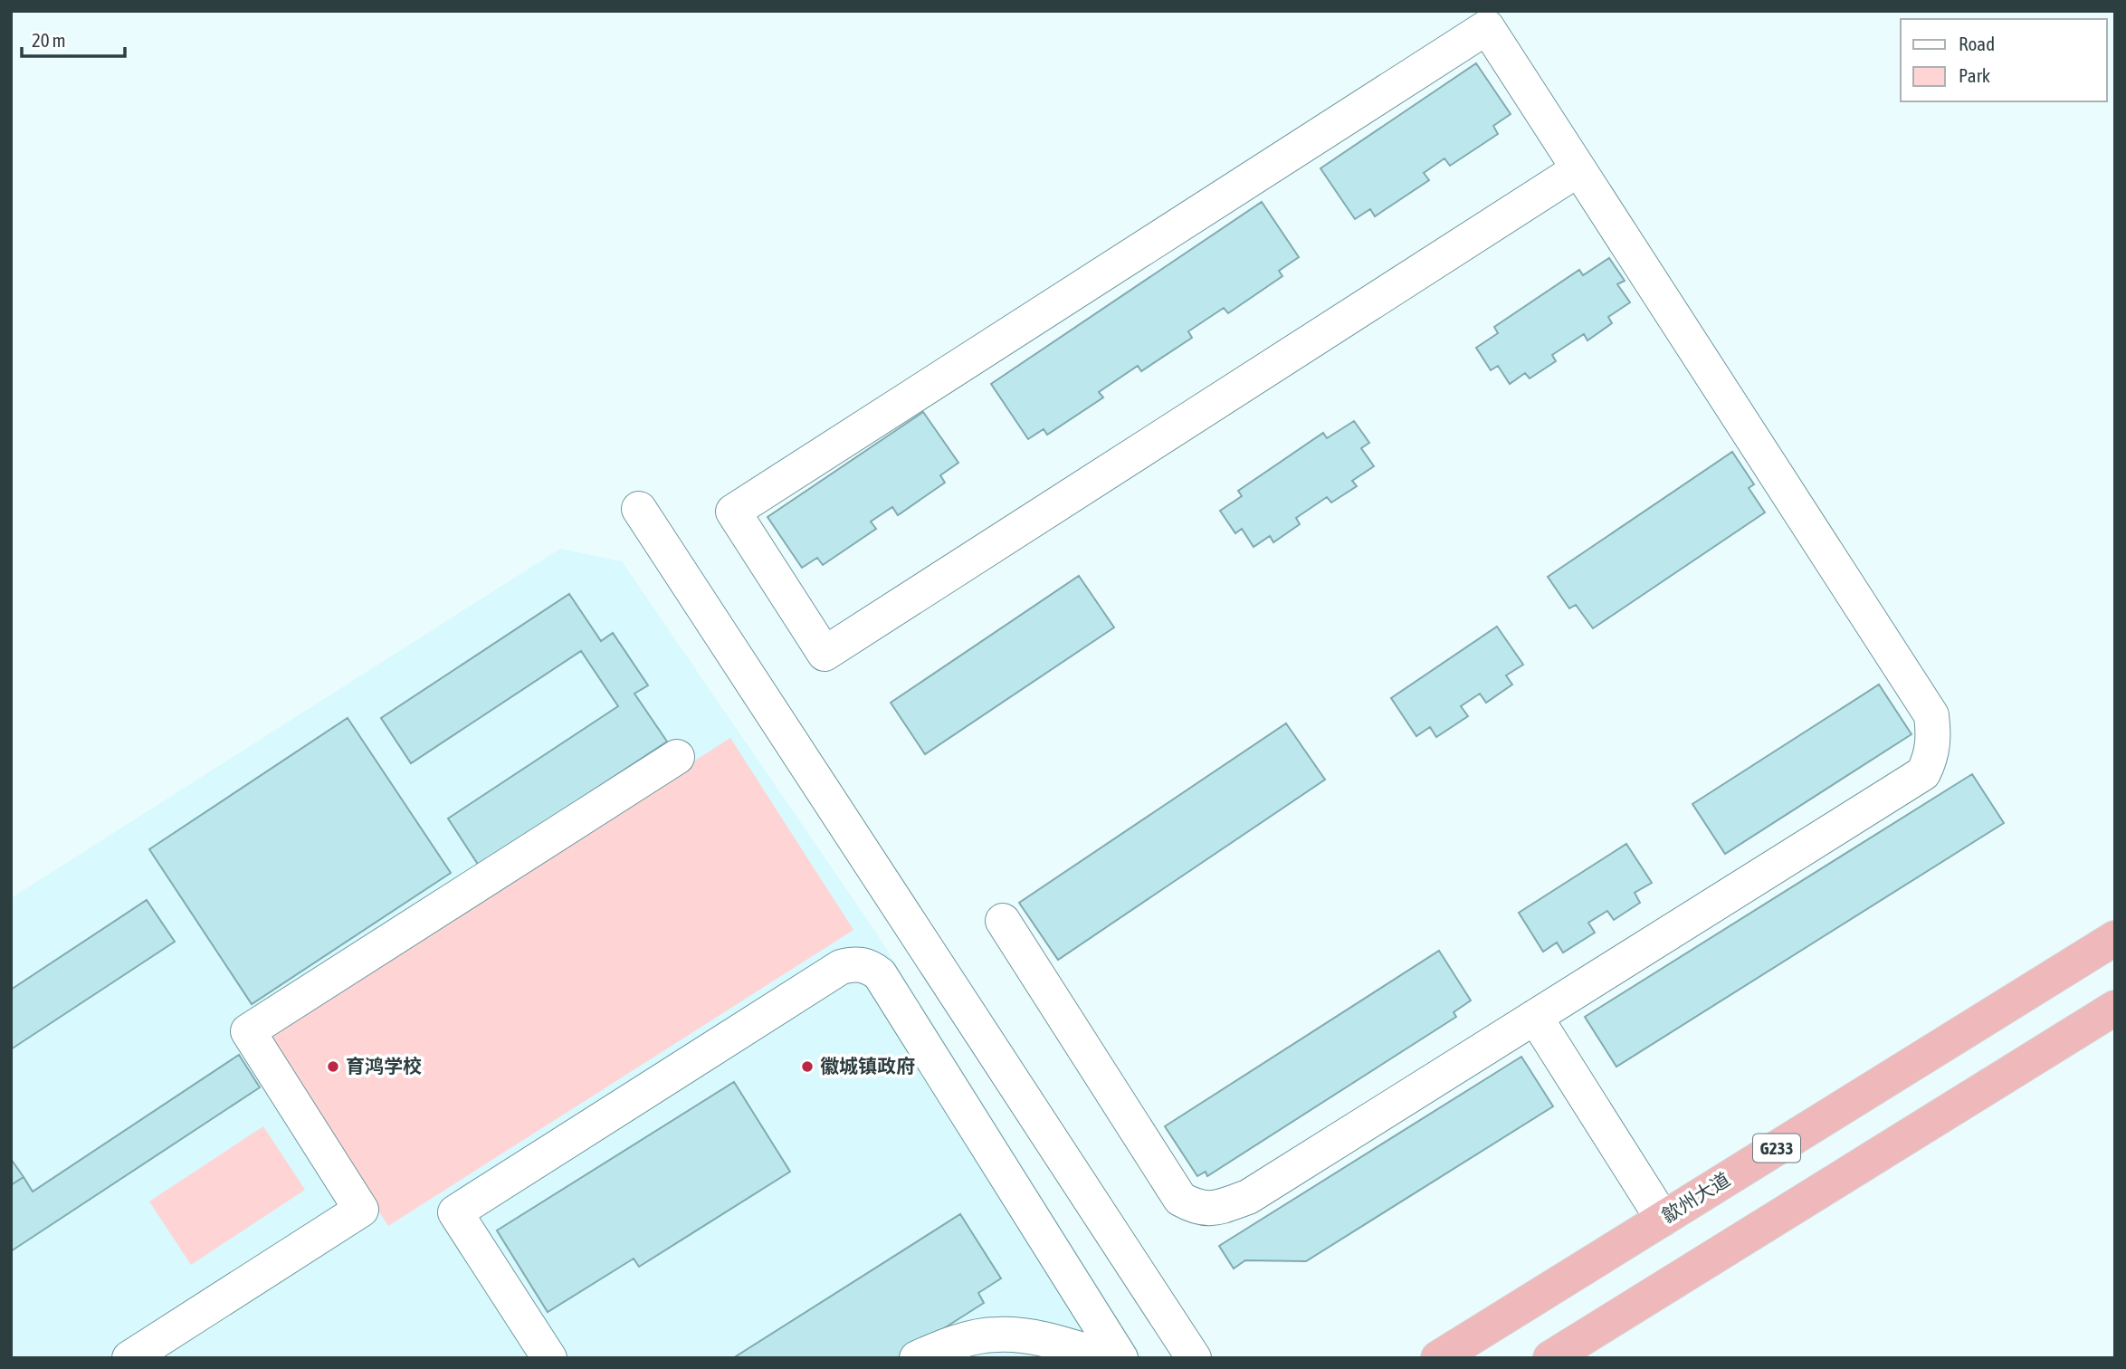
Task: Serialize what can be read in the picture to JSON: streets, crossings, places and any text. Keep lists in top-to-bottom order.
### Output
{
  "streets": {
    "highway": ["G233", "歙州大道"]
  },
  "places": ["育鸿学校", "徽城镇政府"],
  "legend": ["Road", "Park"],
  "scale_bar": "20 m"
}
